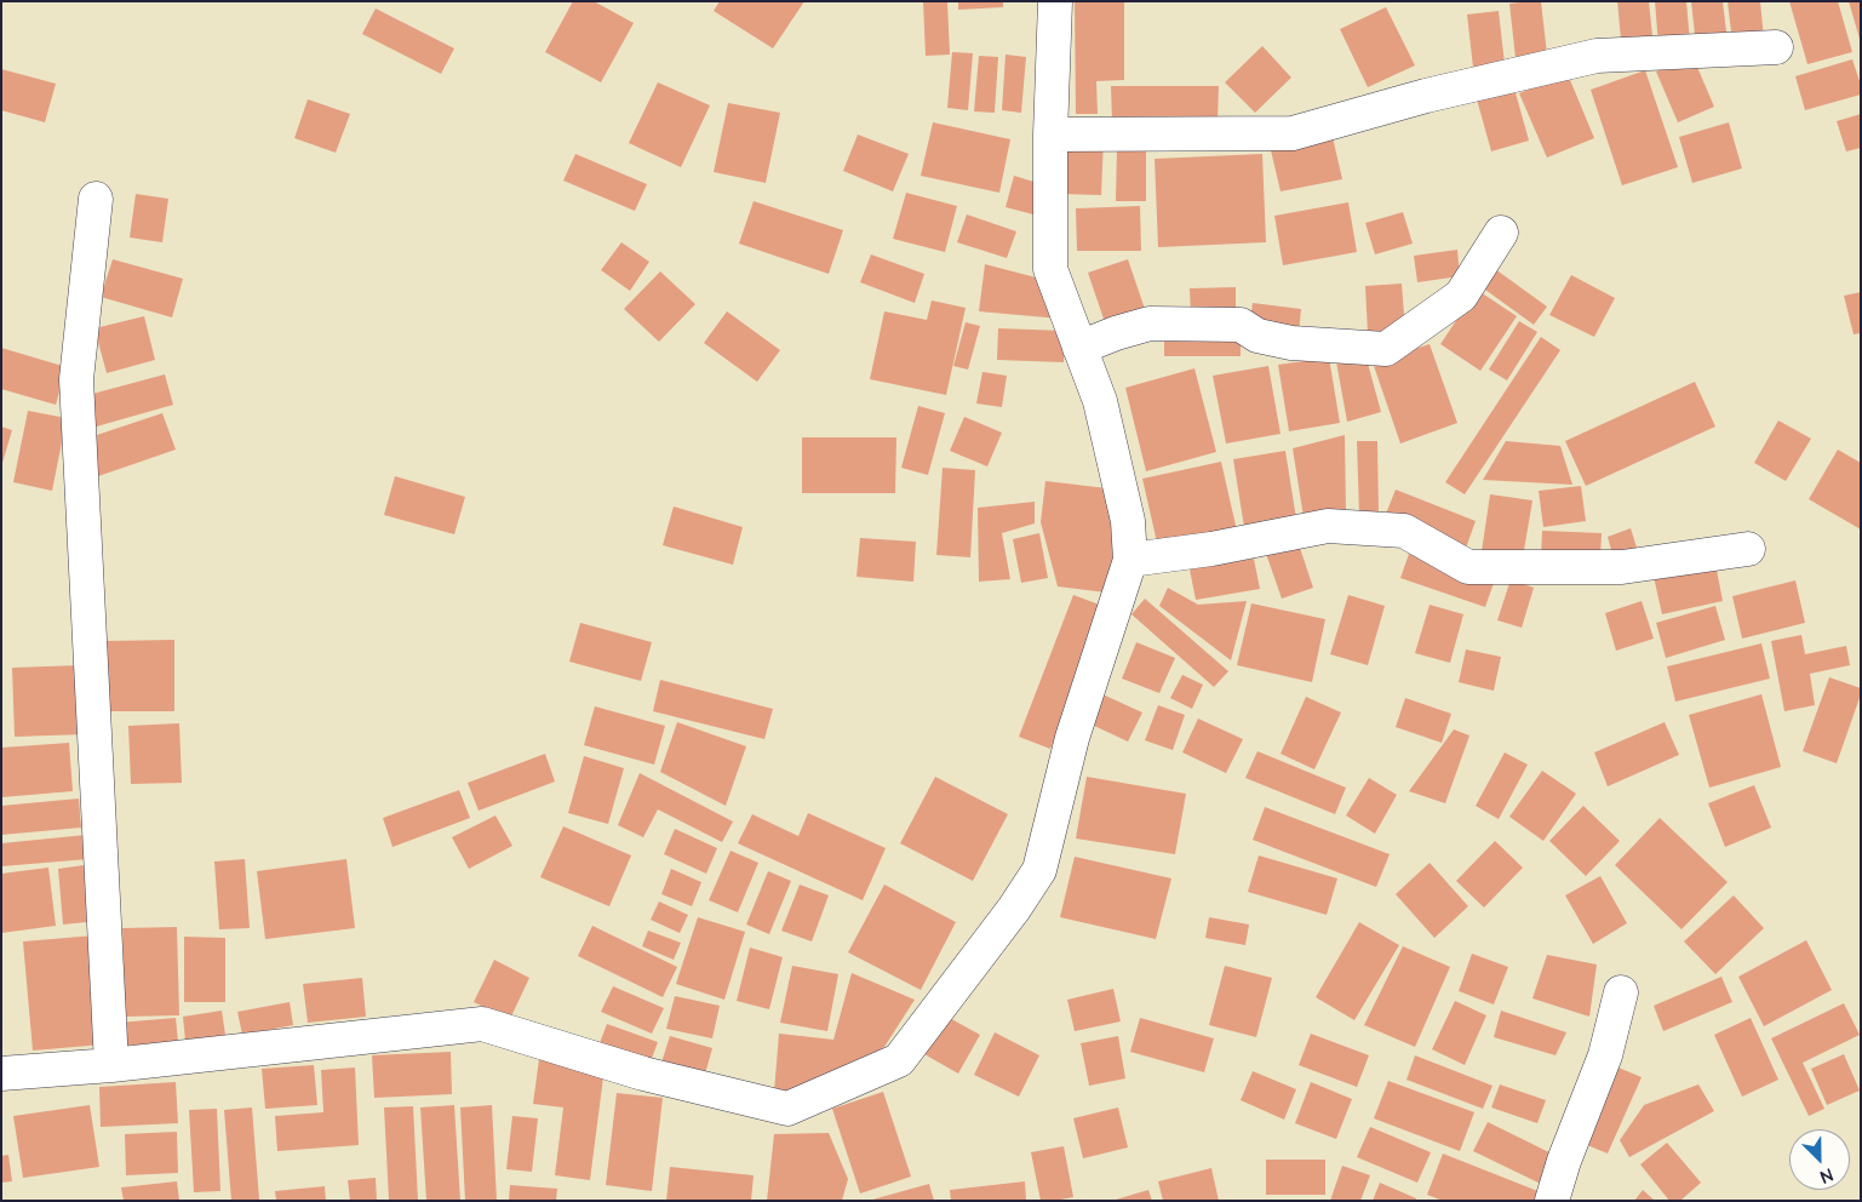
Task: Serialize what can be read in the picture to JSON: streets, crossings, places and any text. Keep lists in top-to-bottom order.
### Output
{
  "north": "bottom right"
}
